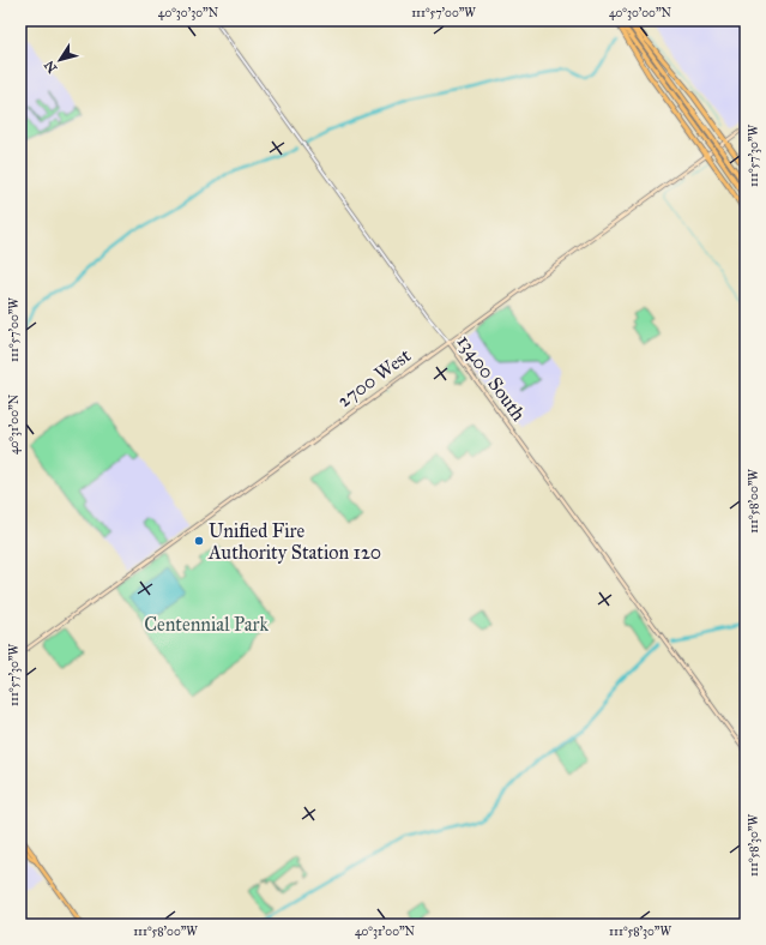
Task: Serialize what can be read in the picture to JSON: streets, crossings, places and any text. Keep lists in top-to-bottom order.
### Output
{
  "streets": {
    "main road": ["2700 West", "13400 South"]
  },
  "crossings": [
    ["2700 West", "13400 South"]
  ],
  "parks": ["Centennial Park"],
  "places": ["Unified Fire Authority Station 120"],
  "north": "bottom left",
  "coordinates": [
    "40°30'30\"N",
    "111°57'00\"W",
    "40°30'00\"N",
    "111°57'30\"W",
    "40°31'00\"N",
    "111°58'00\"W",
    "111°58'30\"W"
  ]
}
